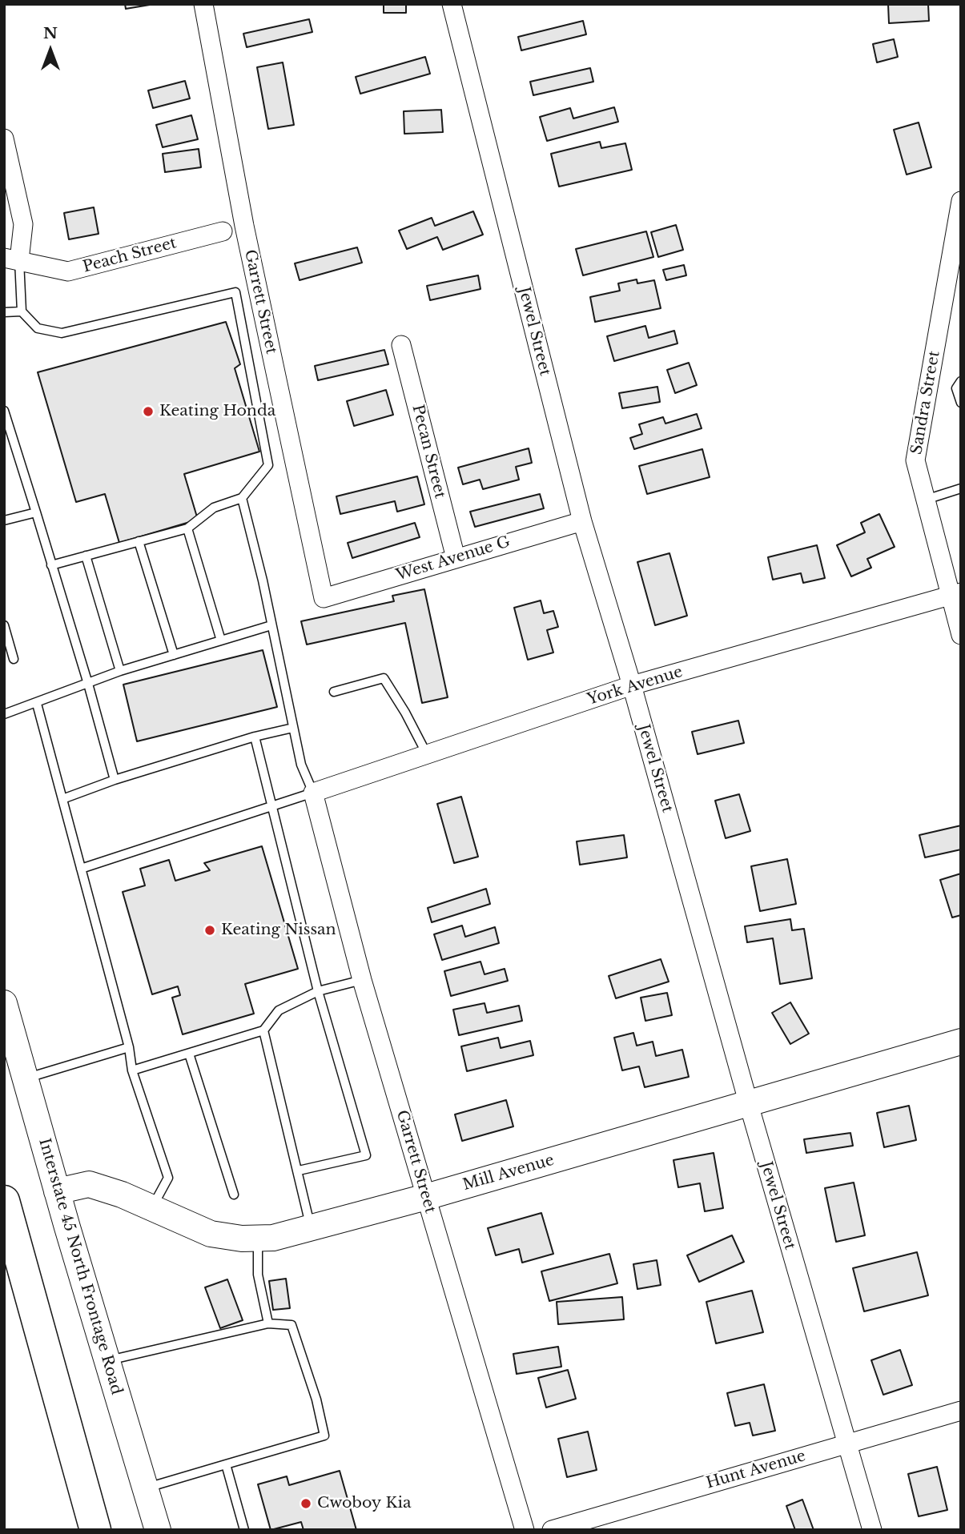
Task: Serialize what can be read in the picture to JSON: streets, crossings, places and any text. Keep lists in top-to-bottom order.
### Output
{
  "streets": {
    "street": [
      "Peach Street",
      "Garrett Street",
      "Jewel Street",
      "Sandra Street",
      "Pecan Street",
      "West Avenue G",
      "York Avenue",
      "Mill Avenue",
      "Interstate 45 North Frontage Road",
      "Hunt Avenue"
    ]
  },
  "crossings": [
    ["Garrett Street", "West Avenue G"],
    ["Garrett Street", "York Avenue"],
    ["Garrett Street", "Mill Avenue"],
    ["Jewel Street", "West Avenue G"],
    ["Jewel Street", "York Avenue"],
    ["Jewel Street", "Mill Avenue"],
    ["Jewel Street", "Hunt Avenue"],
    ["Sandra Street", "York Avenue"],
    ["Pecan Street", "West Avenue G"],
    ["Mill Avenue", "Interstate 45 North Frontage Road"]
  ],
  "places": ["Keating Honda", "Keating Nissan", "Cwoboy Kia"],
  "north": "top"
}
